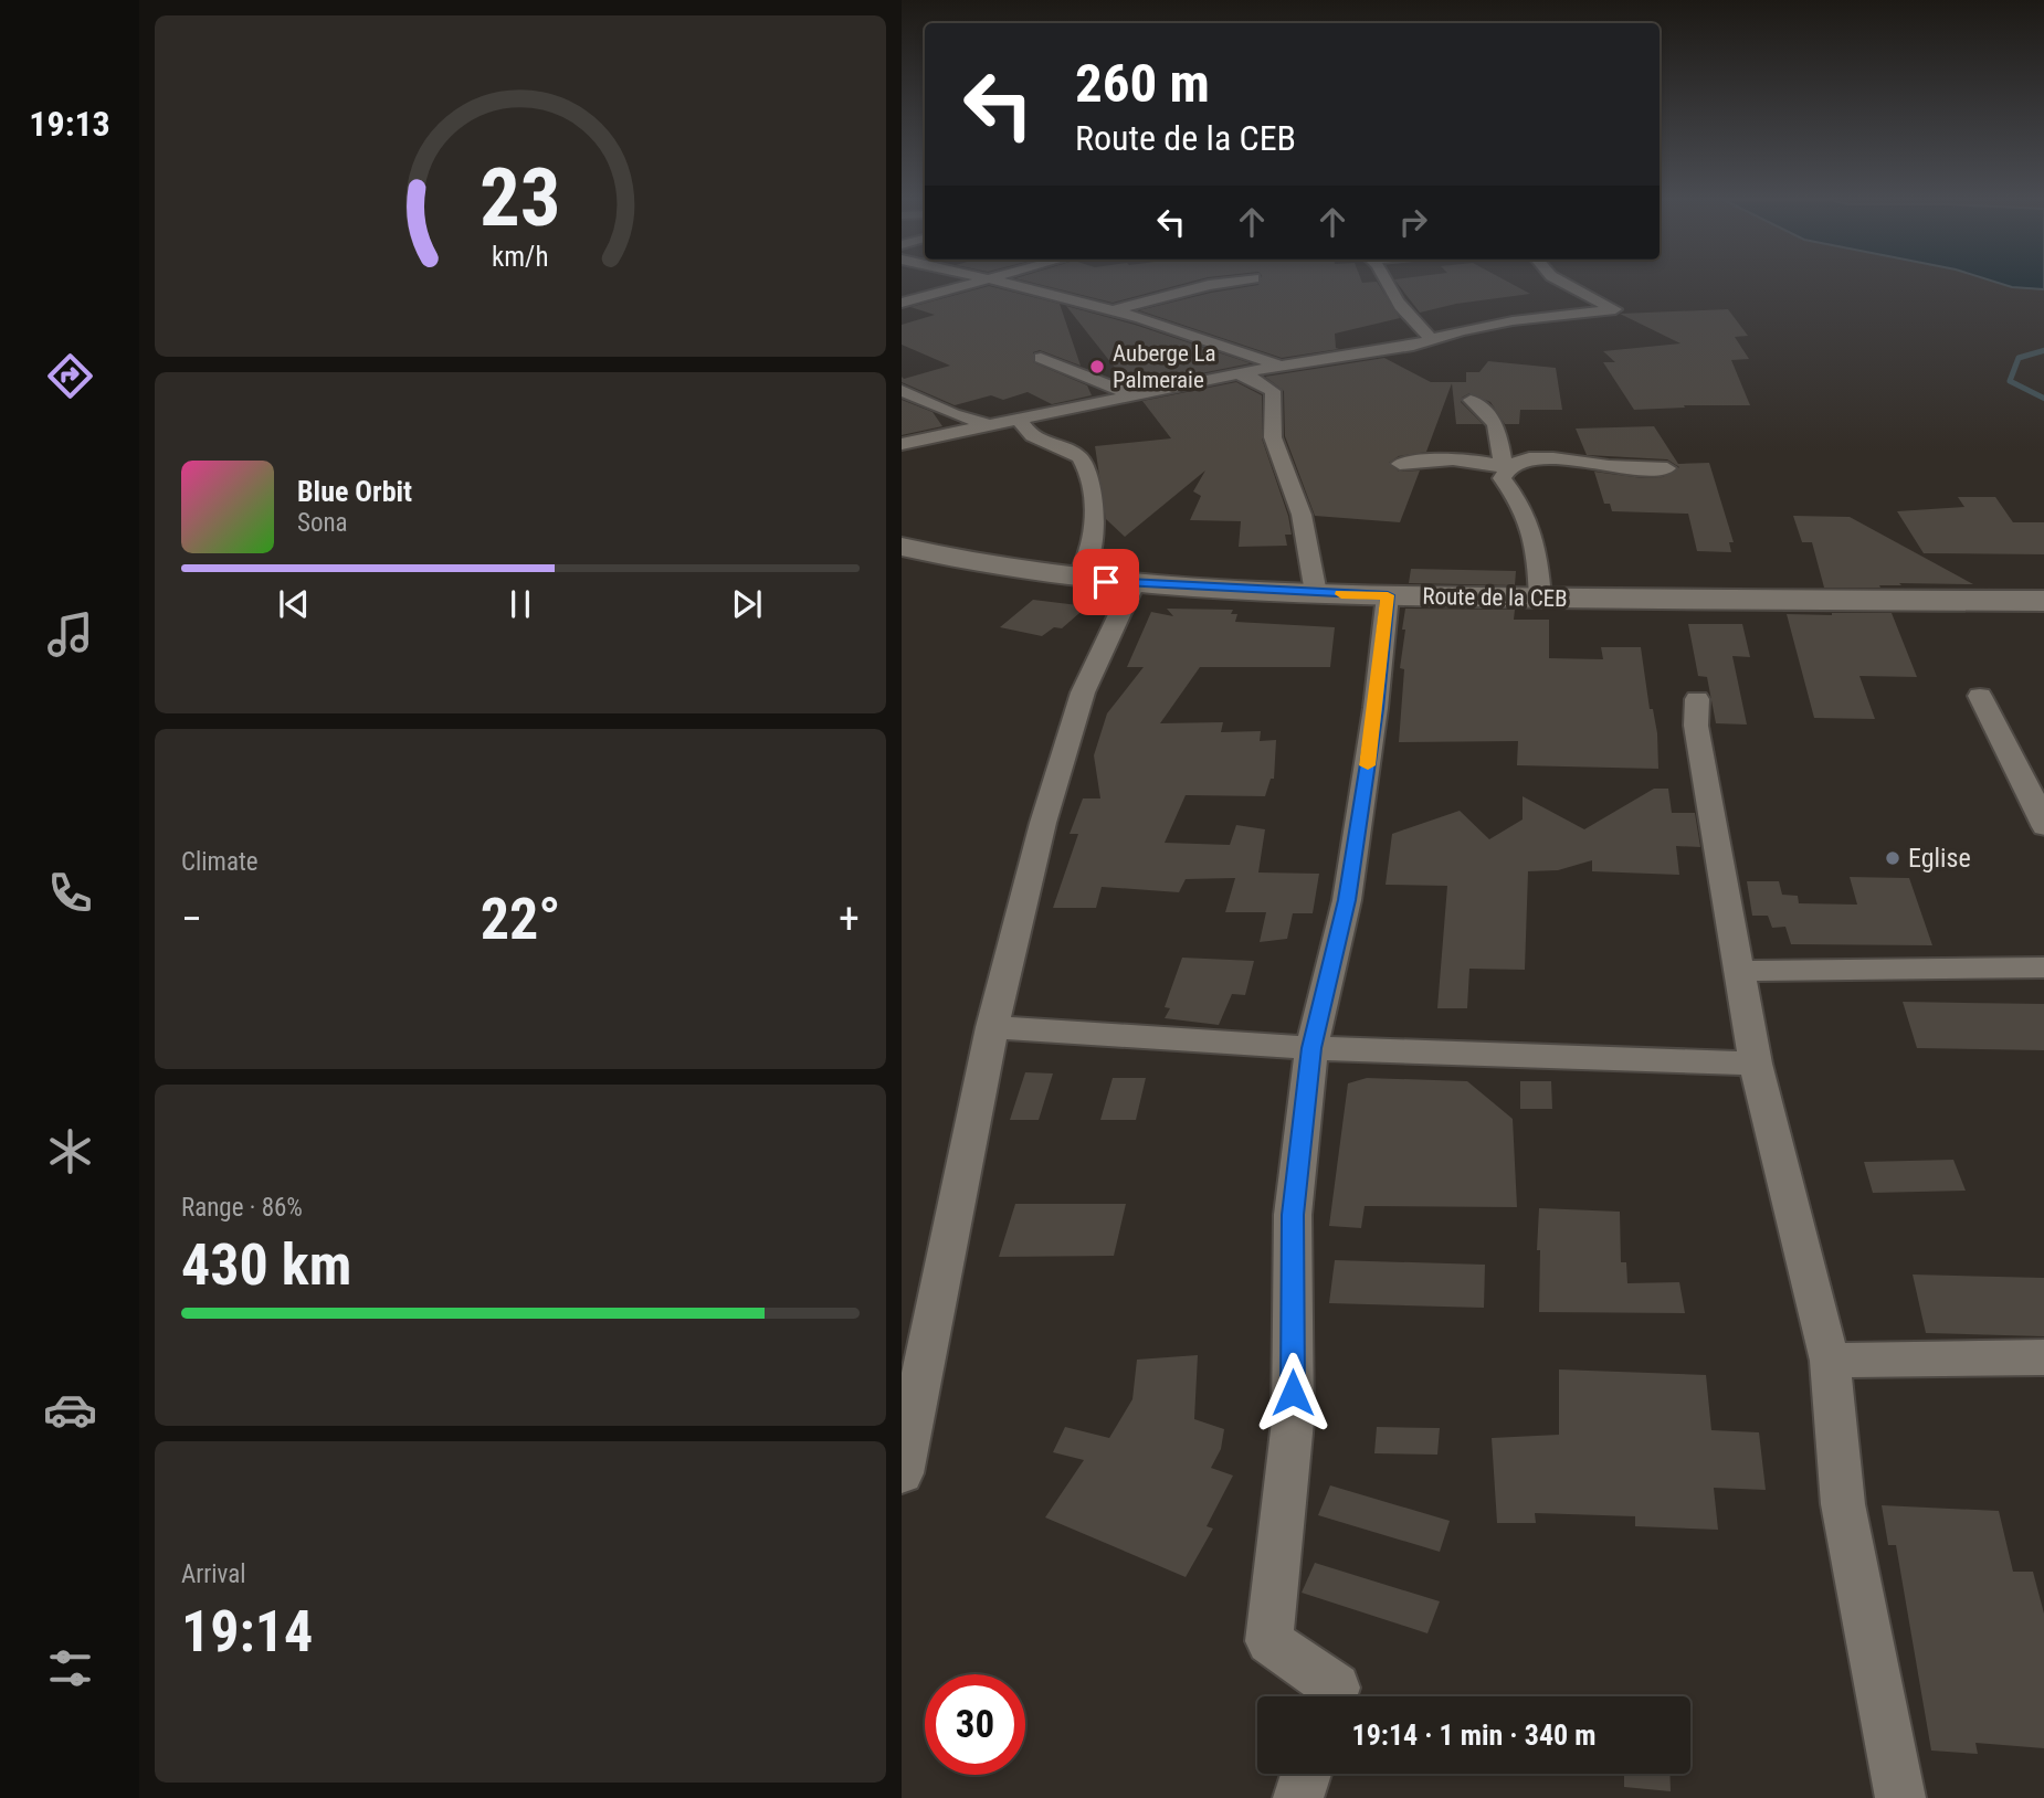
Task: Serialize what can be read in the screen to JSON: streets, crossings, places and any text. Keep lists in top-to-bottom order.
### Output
{
  "streets": {
    "main road": ["Route de la CEB"]
  },
  "places": ["Auberge La Palmeraie", "Eglise"],
  "page": {
    "tabs": "19:13",
    "turn": ["260 m", "Route de la CEB"],
    "song": ["Blue Orbit", "Sona"],
    "tile": [
      "Climate",
      ["Range · 86%", "430 km"],
      ["Arrival", "19:14"]
    ],
    "heat": ["−", "22°", "+"],
    "limit": "30",
    "trip": "19:14 · 1 min · 340 m",
    "gauge": ["23", "km/h"]
  }
}
